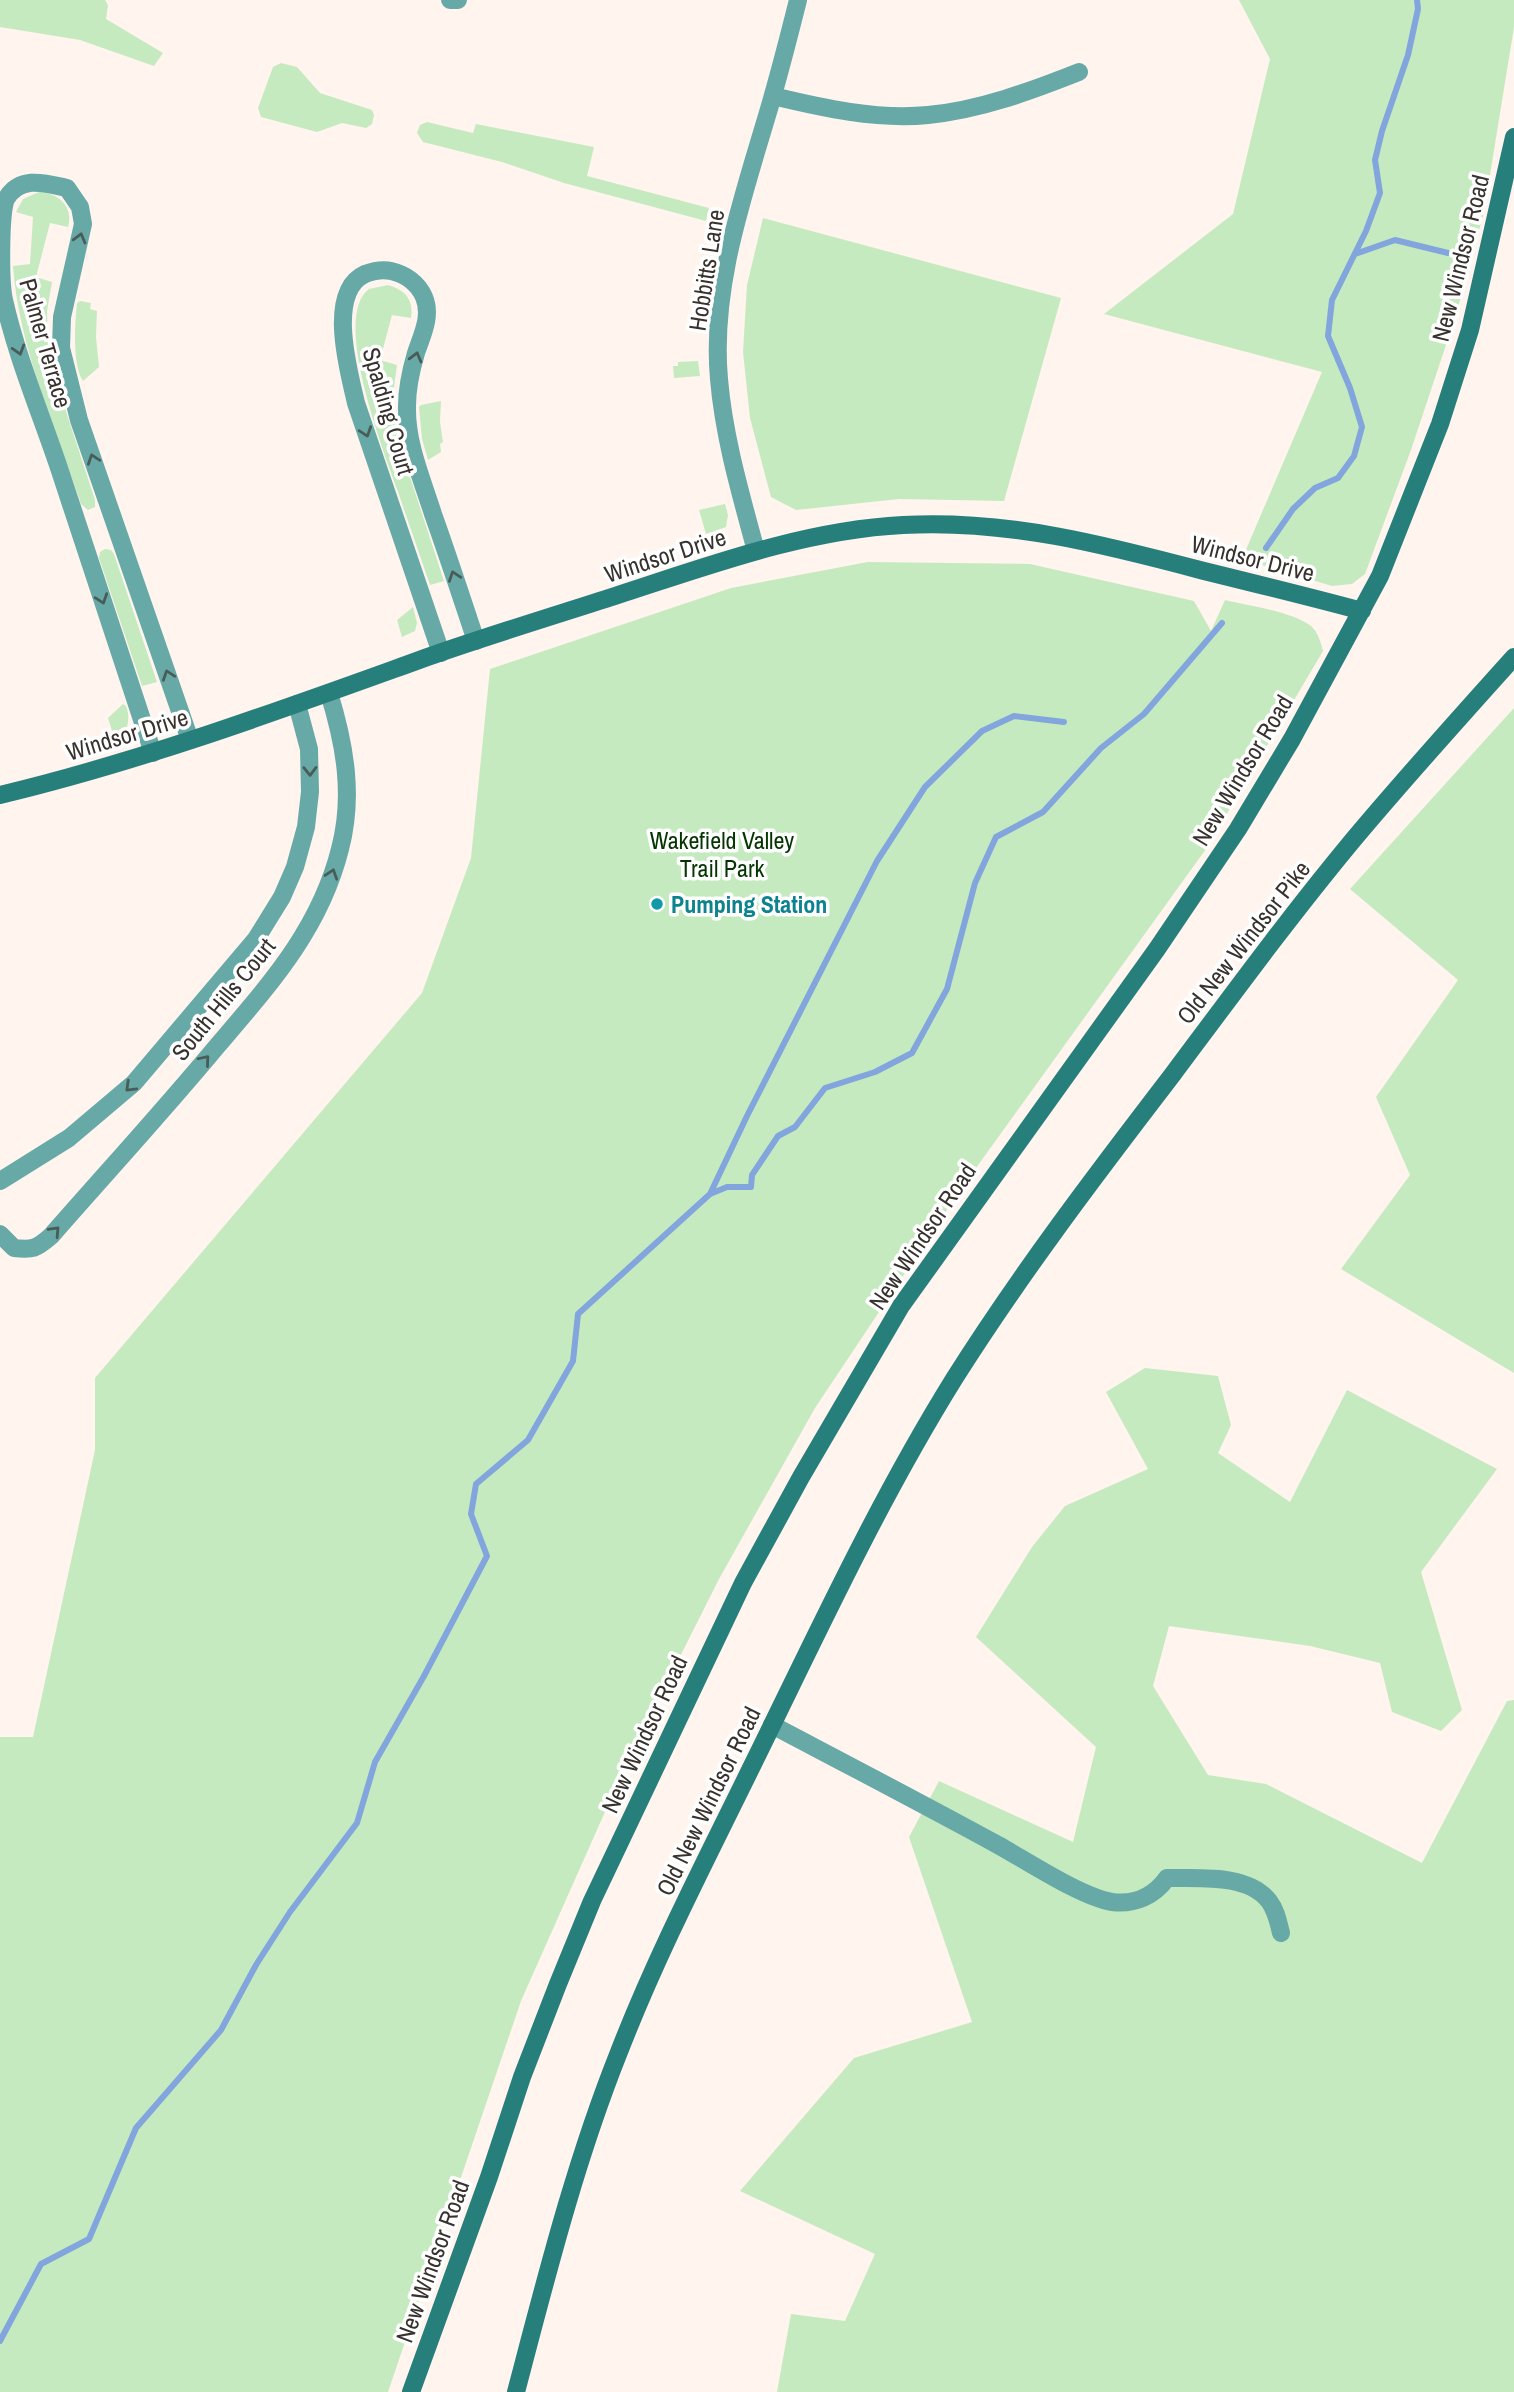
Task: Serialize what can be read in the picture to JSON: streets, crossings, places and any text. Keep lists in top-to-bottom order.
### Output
{
  "streets": {
    "street": [
      "New Windsor Road",
      "Hobbitts Lane",
      "Palmer Terrace",
      "Spalding Court",
      "Windsor Drive",
      "Old New Windsor Pike",
      "South Hills Court",
      "Old New Windsor Road"
    ]
  },
  "crossings": [
    ["New Windsor Road", "Windsor Drive"],
    ["Hobbitts Lane", "Windsor Drive"],
    ["Palmer Terrace", "Windsor Drive"],
    ["Spalding Court", "Windsor Drive"],
    ["Windsor Drive", "South Hills Court"],
    ["Old New Windsor Pike", "Old New Windsor Road"]
  ],
  "parks": ["Wakefield Valley Trail Park"],
  "places": ["Pumping Station"]
}
